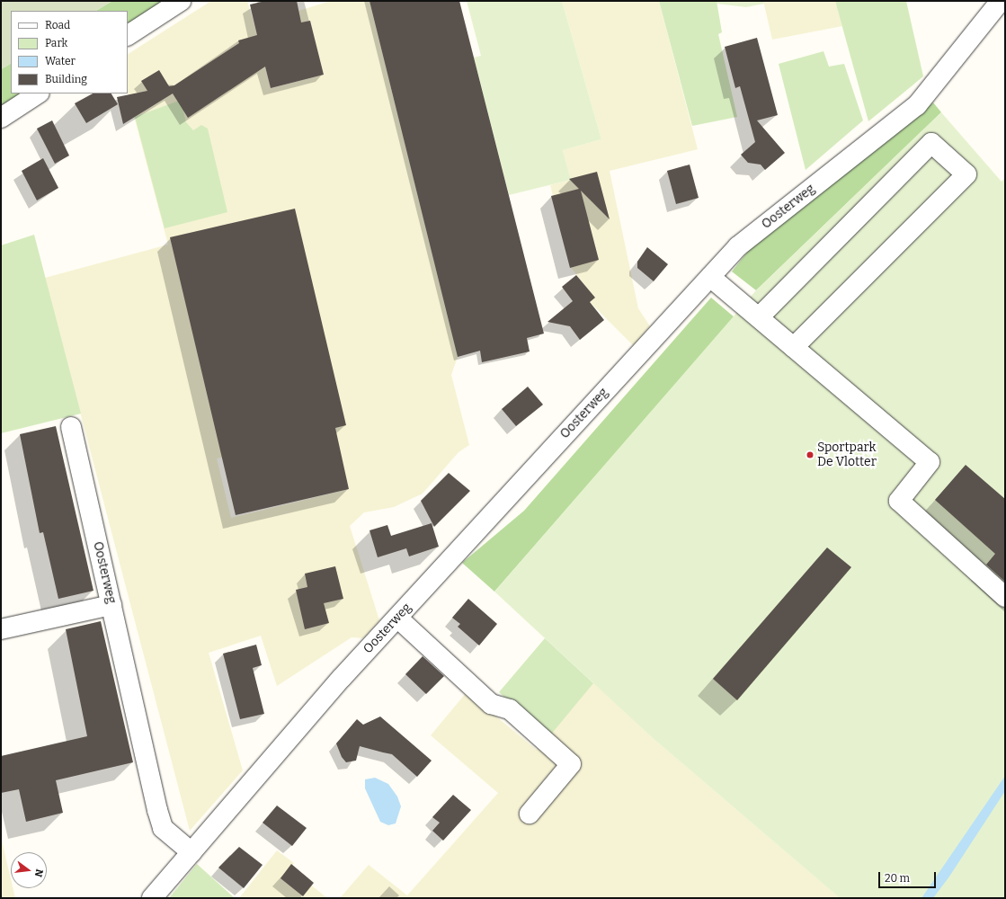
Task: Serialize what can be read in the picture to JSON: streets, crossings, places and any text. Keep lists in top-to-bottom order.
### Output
{
  "streets": {
    "street": ["Oosterweg"]
  },
  "places": ["Sportpark De Vlotter"],
  "legend": [
    "Road",
    "Park",
    "Water",
    "Building"
  ],
  "scale_bar": "20 m",
  "north": "right"
}
